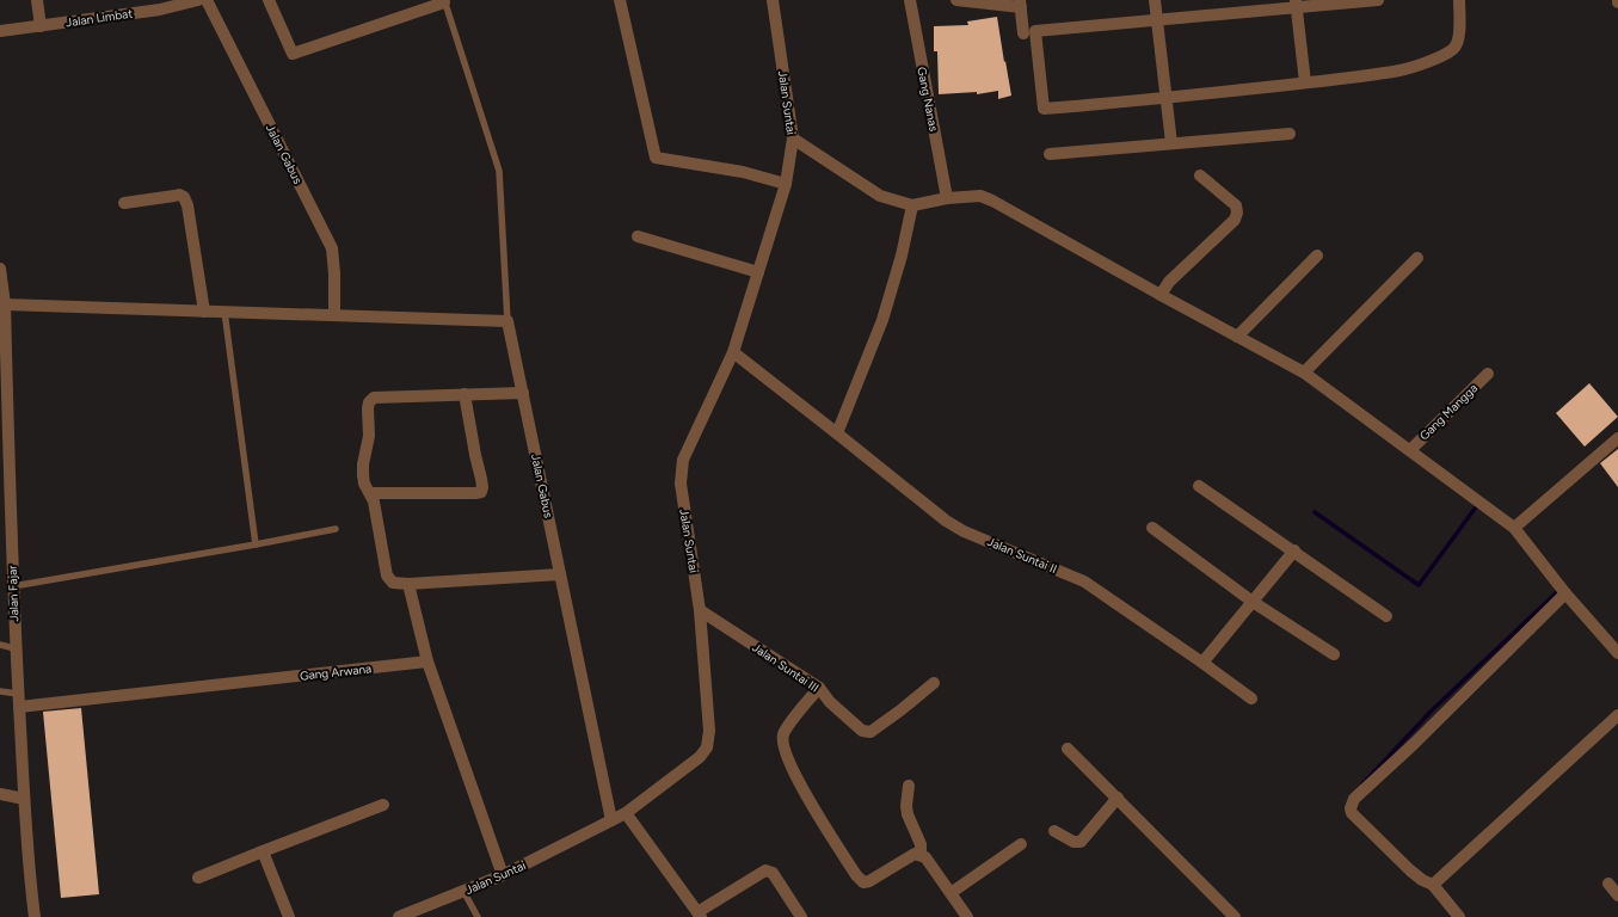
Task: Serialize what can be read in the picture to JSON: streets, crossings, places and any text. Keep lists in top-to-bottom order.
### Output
{
  "streets": {
    "street": [
      "Jalan Limbat",
      "Gang Nanas",
      "Jalan Suntai",
      "Jalan Gabus",
      "Gang Mangga",
      "Jalan Suntai II",
      "Jalan Fajar",
      "Jalan Suntai III",
      "Gang Arwana"
    ]
  },
  "crossings": [
    ["Jalan Suntai", "Jalan Gabus"],
    ["Jalan Suntai", "Jalan Suntai II"],
    ["Jalan Suntai", "Jalan Suntai III"],
    ["Jalan Fajar", "Gang Arwana"]
  ]
}
